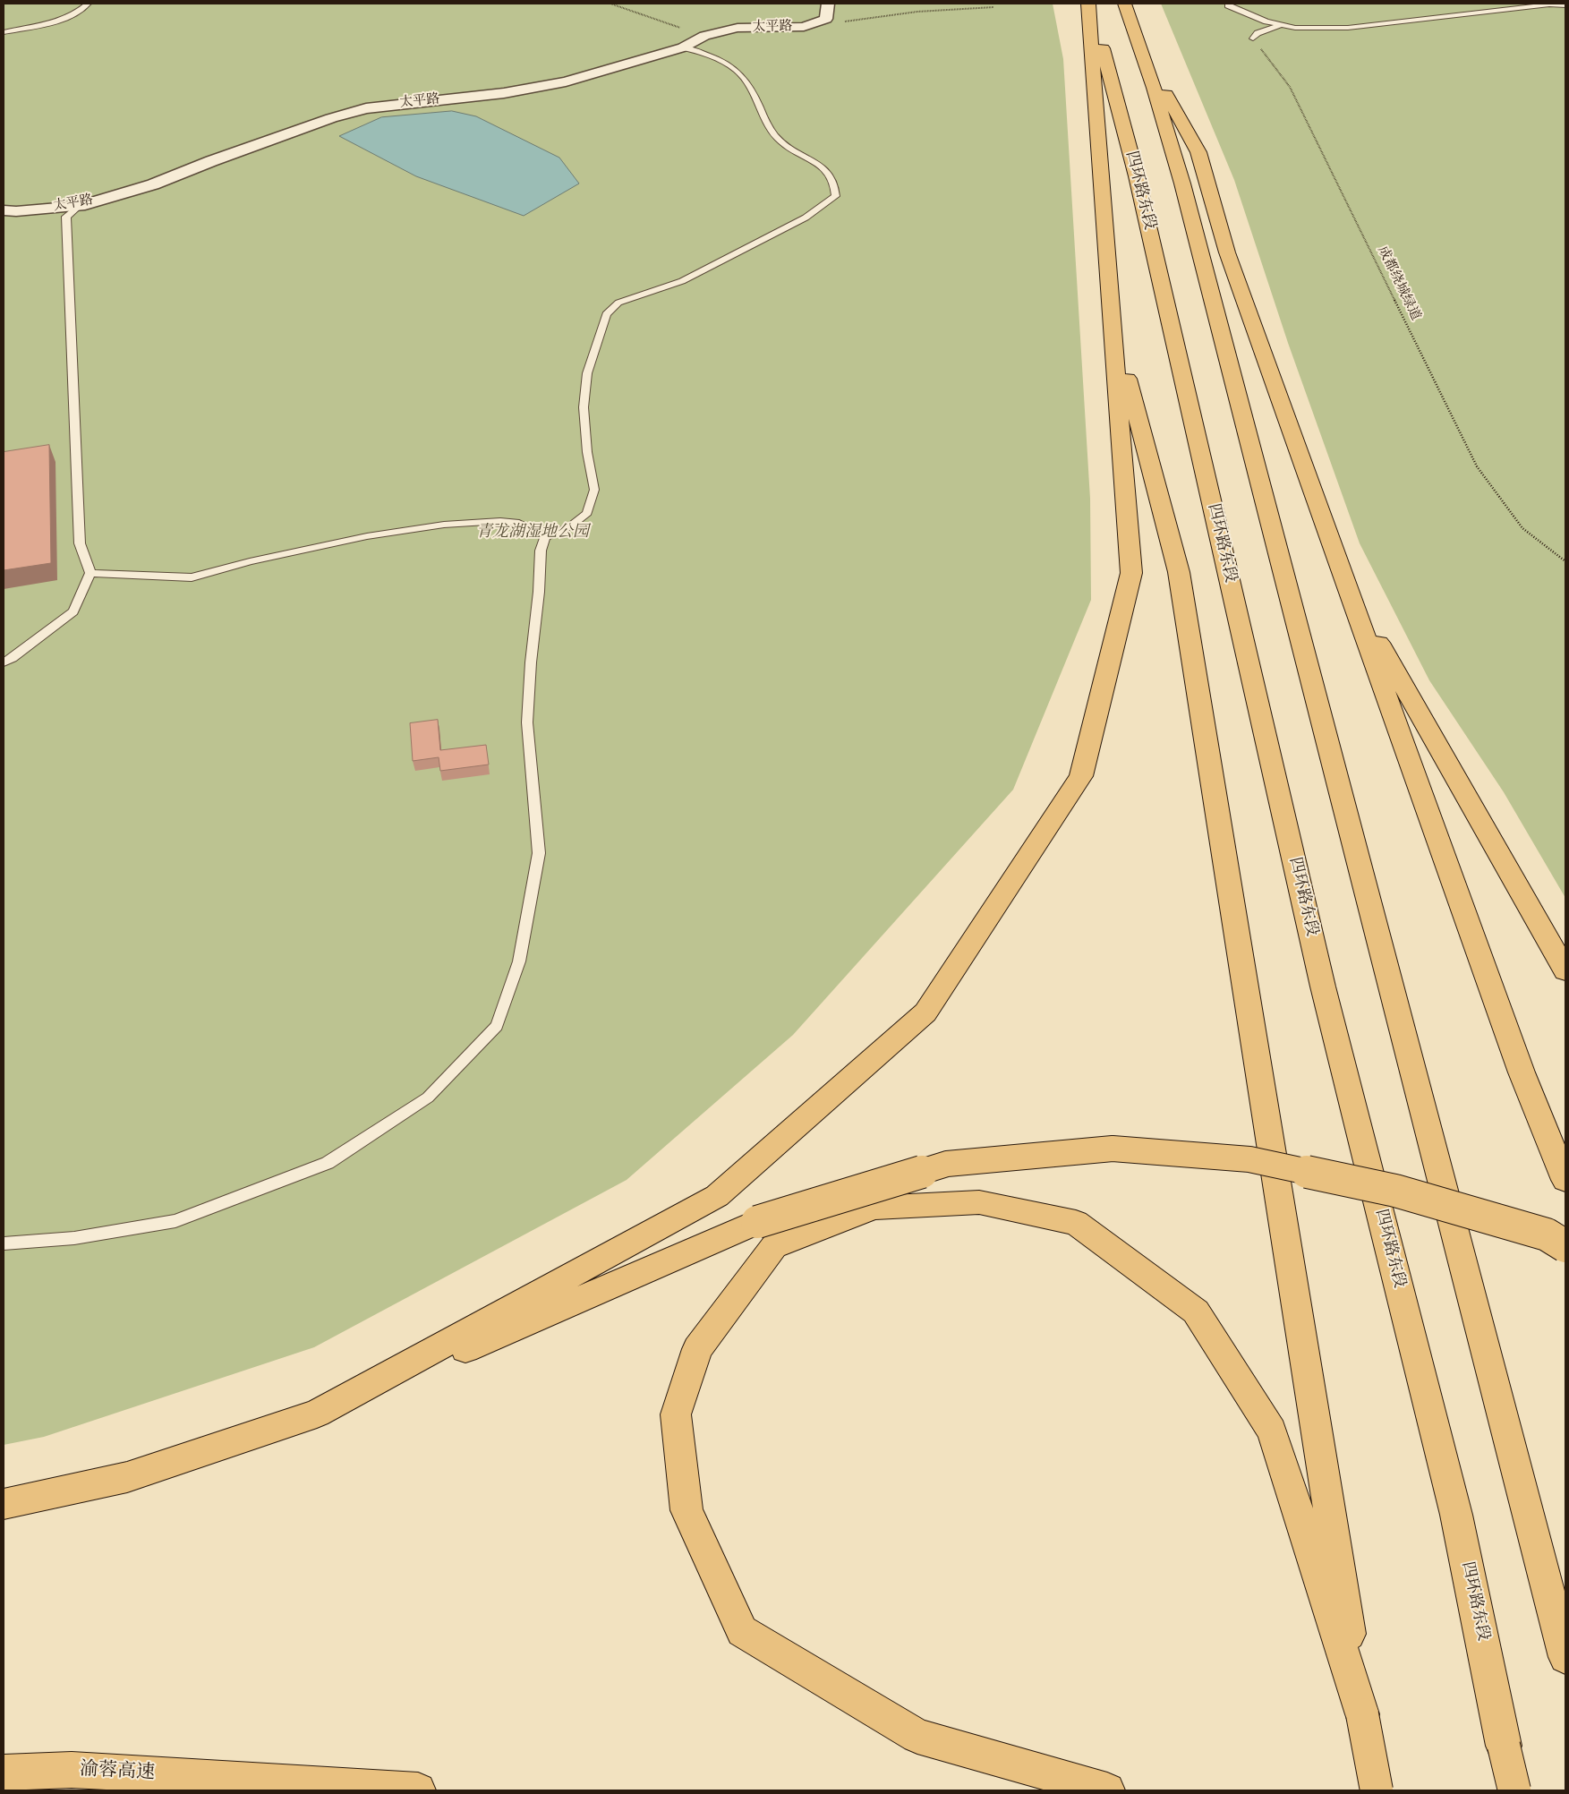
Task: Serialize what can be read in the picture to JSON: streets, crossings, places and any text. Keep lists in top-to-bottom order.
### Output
{
  "streets": {
    "highway": ["四环路东段", "渝蓉高速"],
    "street": ["太平路"],
    "path": ["成都绕城绿道"]
  },
  "parks": ["青龙湖湿地公园"]
}
